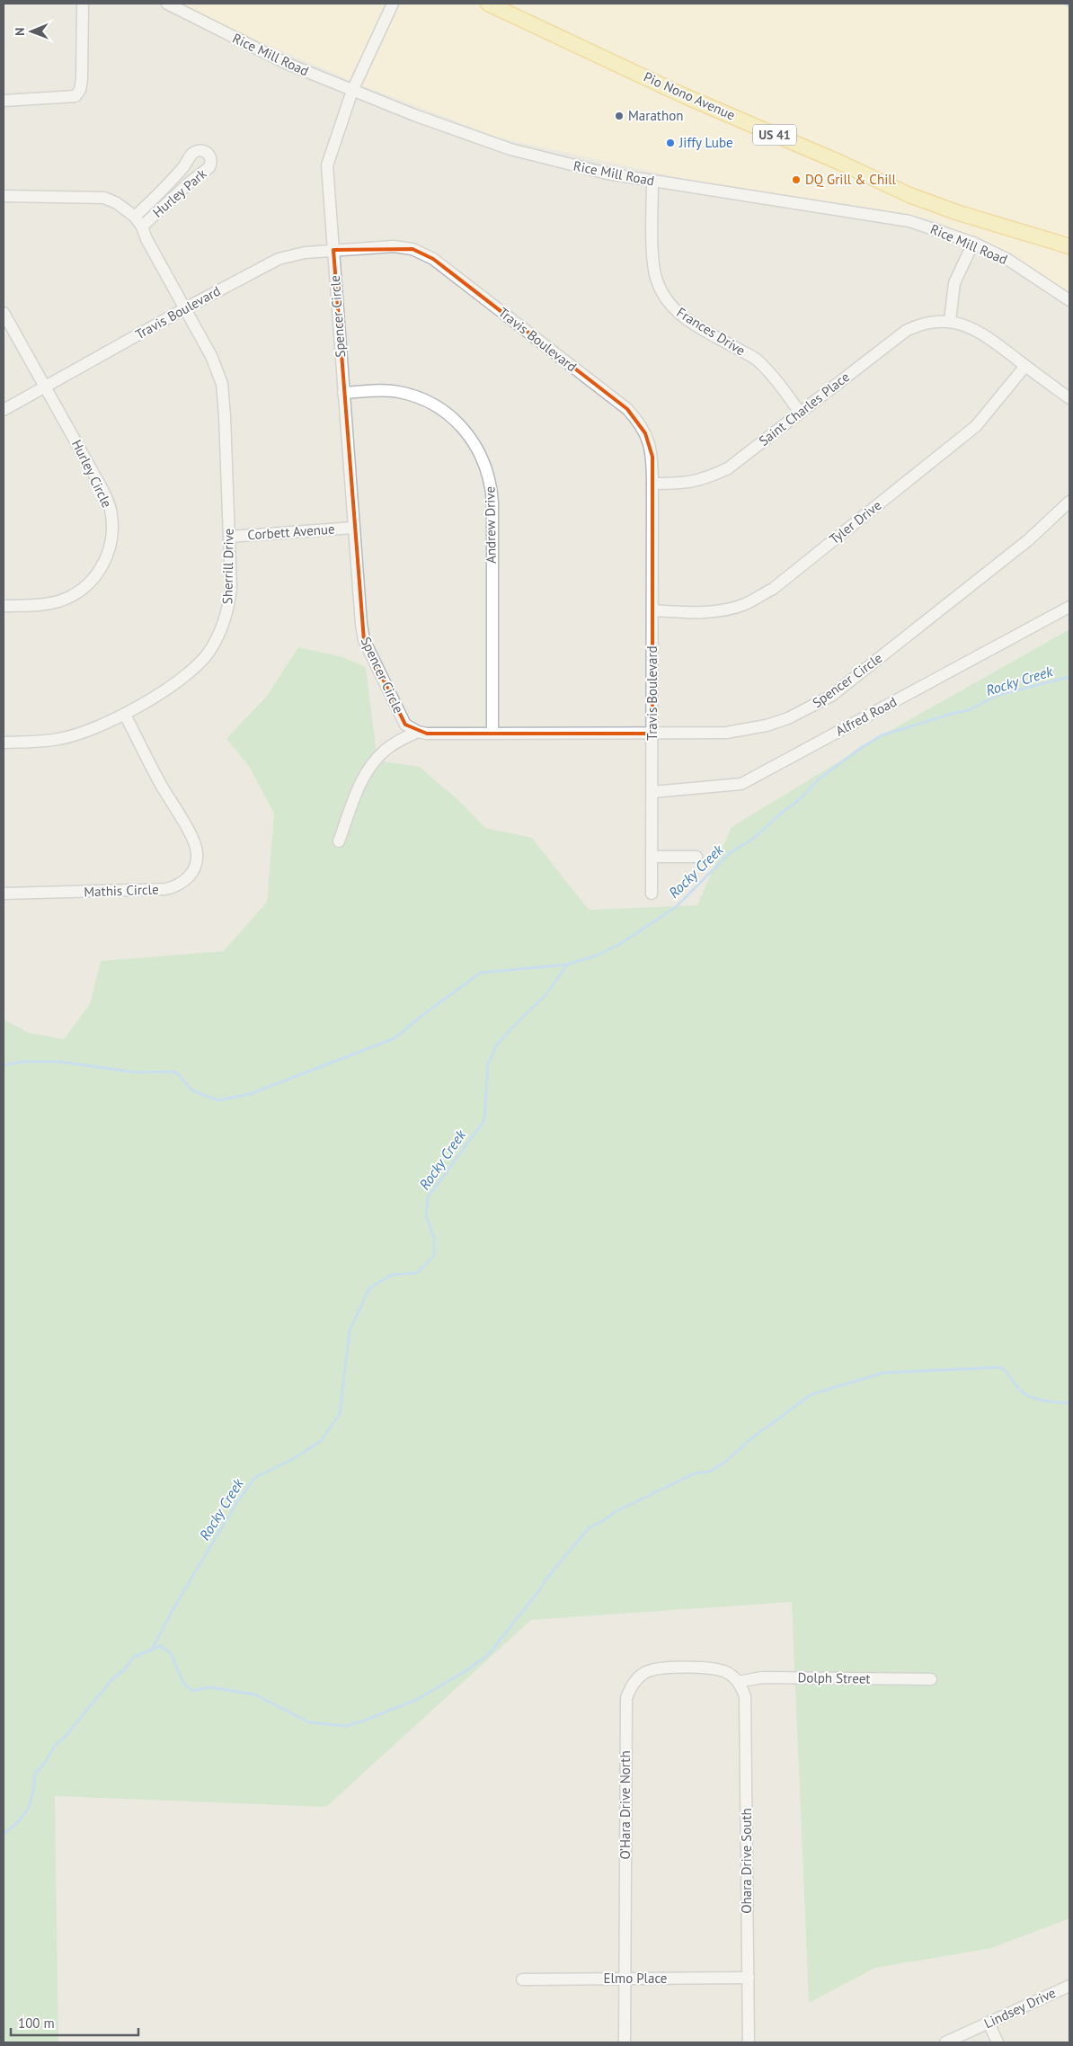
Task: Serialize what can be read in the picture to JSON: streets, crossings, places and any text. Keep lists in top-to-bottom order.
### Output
{
  "streets": {
    "main road": ["Pio Nono Avenue", "US 41"],
    "street": [
      "Rice Mill Road",
      "Hurley Park",
      "Travis Boulevard",
      "Spencer Circle",
      "Frances Drive",
      "Saint Charles Place",
      "Hurley Circle",
      "Tyler Drive",
      "Andrew Drive",
      "Corbett Avenue",
      "Sherrill Drive",
      "Alfred Road",
      "Mathis Circle",
      "Dolph Street",
      "O’Hara Drive North",
      "Ohara Drive South",
      "Elmo Place",
      "Lindsey Drive"
    ]
  },
  "crossings": [
    ["Rice Mill Road", "Spencer Circle"],
    ["Rice Mill Road", "Frances Drive"],
    ["Travis Boulevard", "Spencer Circle"],
    ["Travis Boulevard", "Saint Charles Place"],
    ["Travis Boulevard", "Hurley Circle"],
    ["Travis Boulevard", "Tyler Drive"],
    ["Travis Boulevard", "Sherrill Drive"],
    ["Travis Boulevard", "Alfred Road"],
    ["Spencer Circle", "Andrew Drive"],
    ["Spencer Circle", "Corbett Avenue"],
    ["Frances Drive", "Saint Charles Place"],
    ["Saint Charles Place", "Tyler Drive"],
    ["Corbett Avenue", "Sherrill Drive"],
    ["Sherrill Drive", "Mathis Circle"],
    ["Dolph Street", "O’Hara Drive North"],
    ["Dolph Street", "Ohara Drive South"],
    ["O’Hara Drive North", "Ohara Drive South"],
    ["O’Hara Drive North", "Elmo Place"],
    ["Ohara Drive South", "Elmo Place"]
  ],
  "water": ["Rocky Creek"],
  "places": ["Marathon", "Jiffy Lube", "DQ Grill & Chill"],
  "scale_bar": "100 m",
  "north": "left"
}
